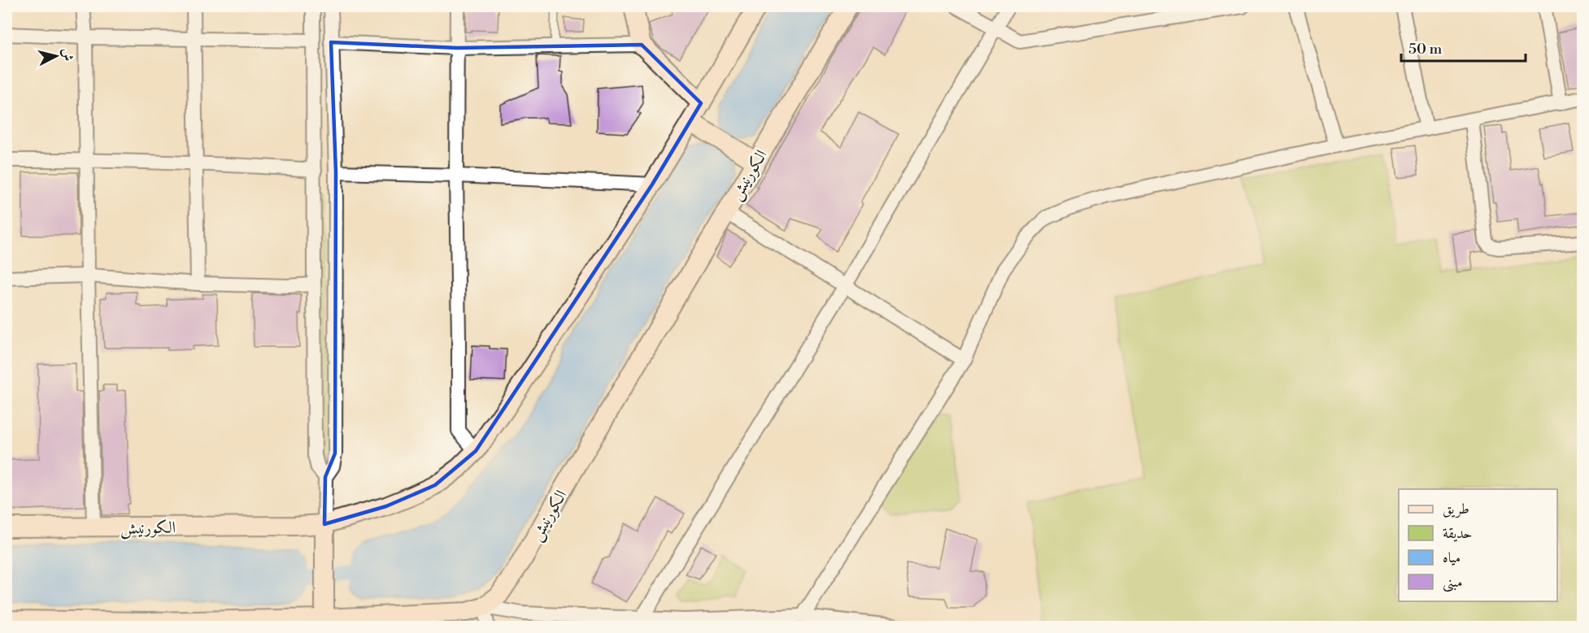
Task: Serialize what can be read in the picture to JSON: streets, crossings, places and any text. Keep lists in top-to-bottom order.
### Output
{
  "streets": {
    "main road": ["الكورنيش"]
  },
  "legend": [
    "طريق",
    "حديقة",
    "مياه",
    "مبنى"
  ],
  "scale_bar": "50 m",
  "north": "right"
}
